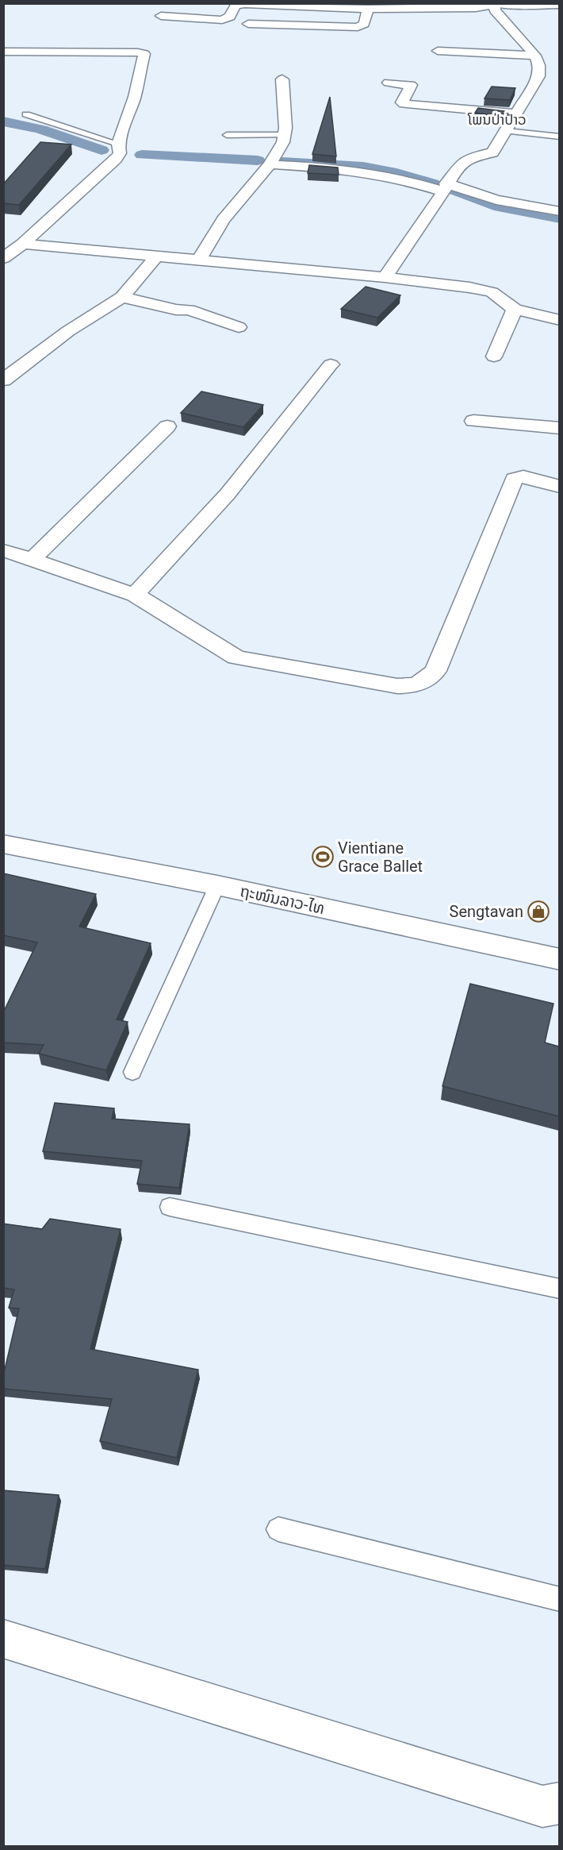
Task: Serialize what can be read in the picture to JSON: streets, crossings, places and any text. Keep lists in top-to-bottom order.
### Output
{
  "streets": {
    "street": ["ຖະໜົນລາວ-ໄທ"]
  },
  "districts": ["ໂພນປ່າປ້າວ"],
  "places": {
    "sports": ["Vientiane Grace Ballet"],
    "shop": ["Sengtavan"]
  }
}
